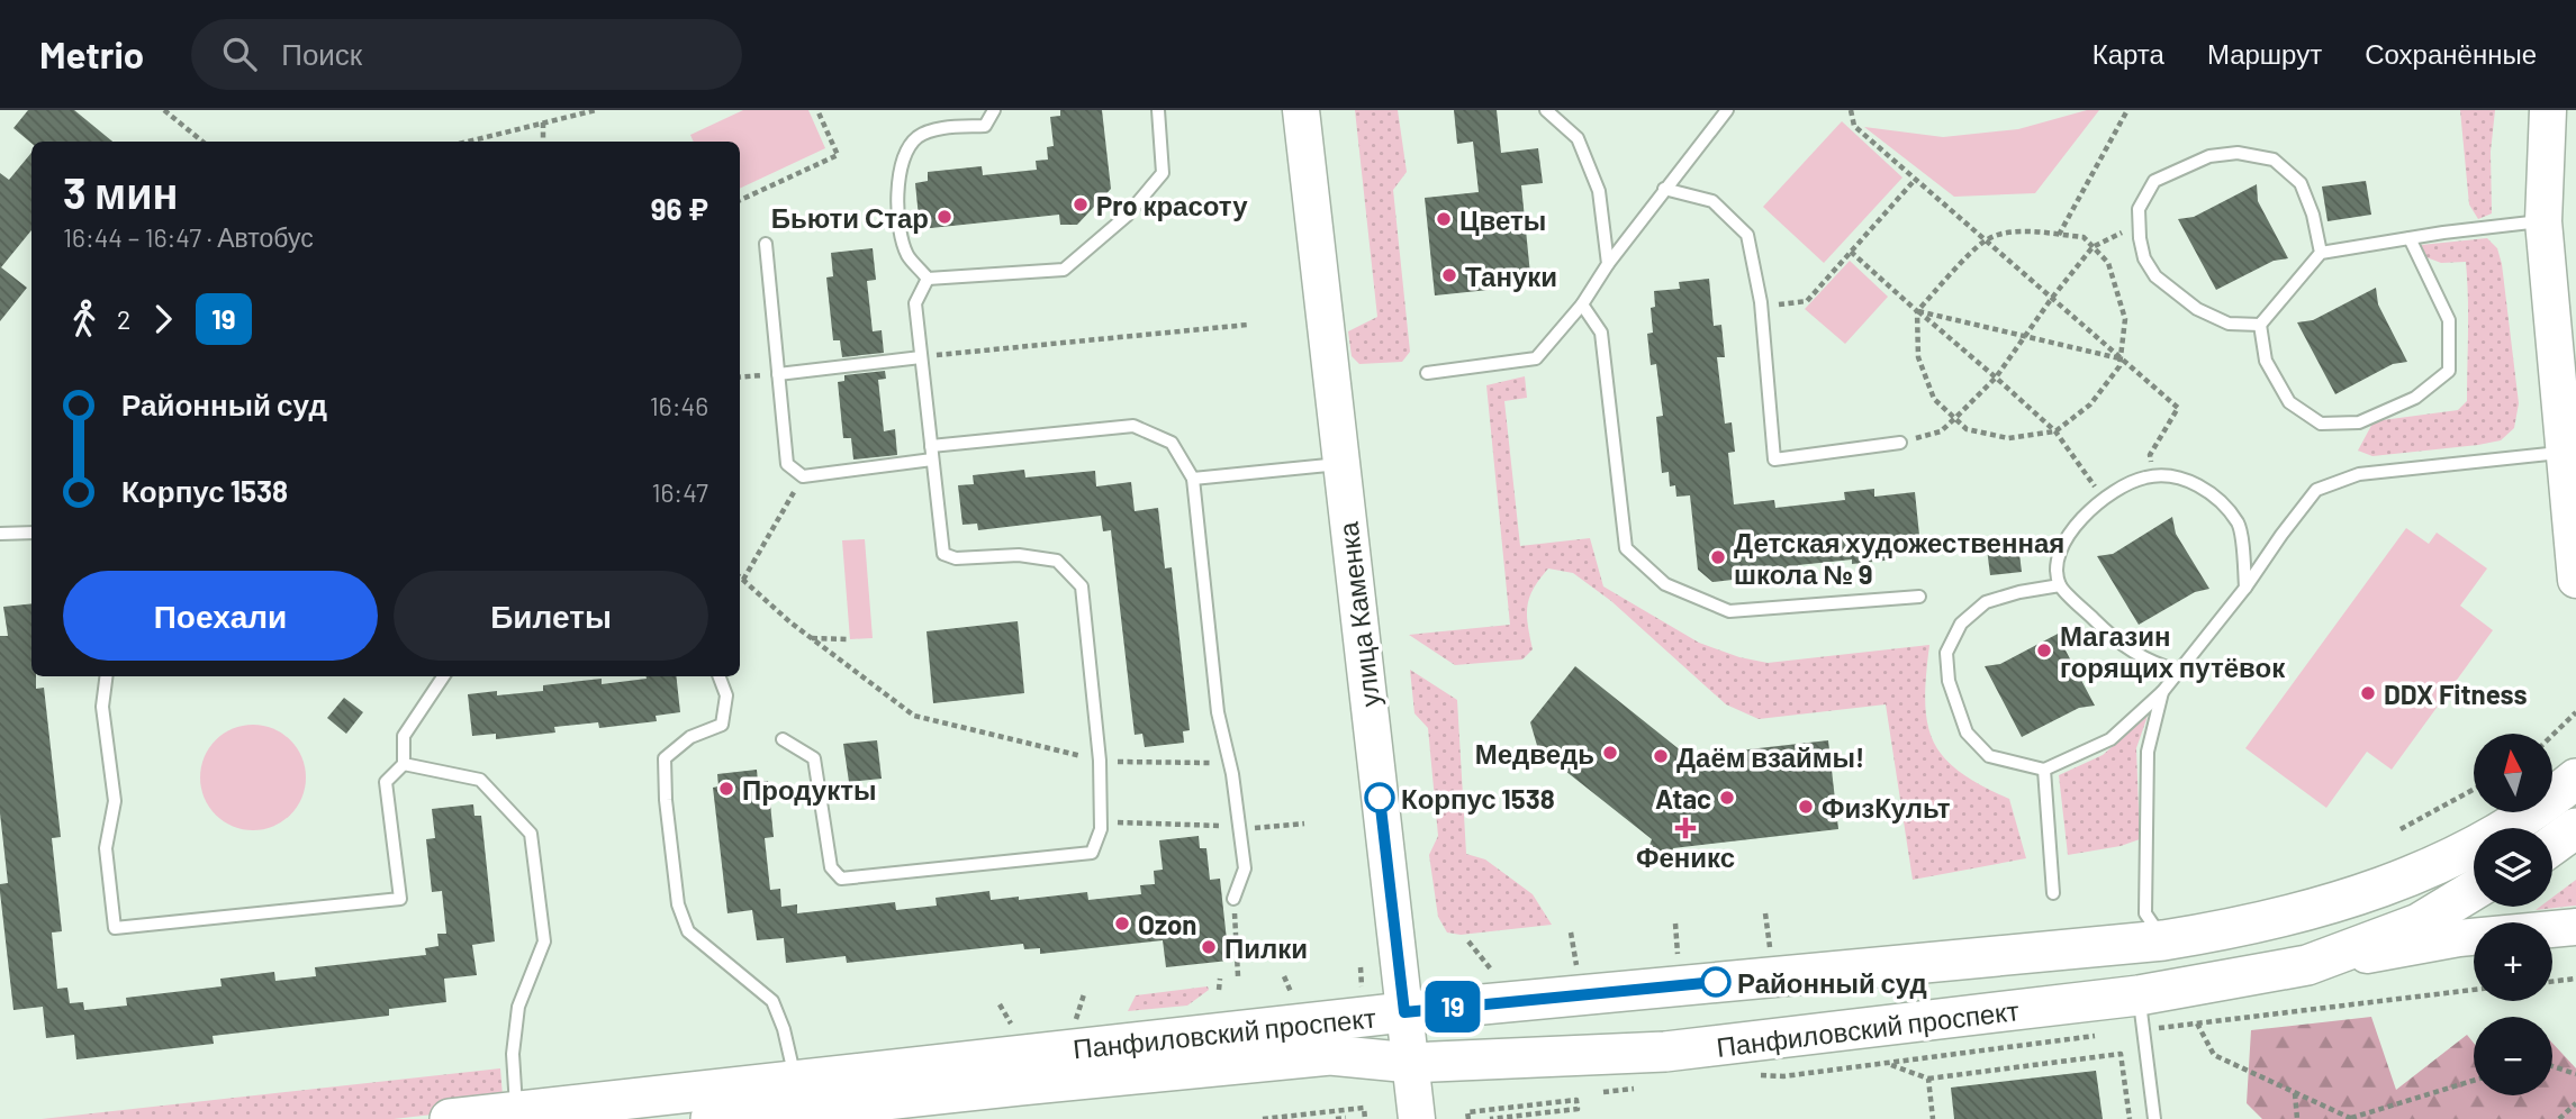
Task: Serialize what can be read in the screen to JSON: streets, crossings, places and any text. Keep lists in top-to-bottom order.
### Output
{
  "streets": {
    "main road": ["улица Каменка", "Панфиловский проспект"]
  },
  "crossings": [
    ["улица Каменка", "Панфиловский проспект"]
  ],
  "places": {
    "other": [
      "Pro красоту",
      "Бьюти Стар",
      "Цветы",
      "Тануки",
      "Детская художественная школа № 9",
      "Магазин горящих путёвок",
      "DDX Fitness",
      "Медведь",
      "Даём взаймы!",
      "Продукты",
      "Корпус 1538",
      "Atac",
      "ФизКульт",
      "Ozon",
      "Пилки",
      "Районный суд"
    ],
    "health": ["Феникс"]
  },
  "lines": ["bus line 19"],
  "north": "top",
  "page": {
    "header": "Metrio",
    "search": "Поиск",
    "nav": ["Карта", "Маршрут", "Сохранённые"],
    "on_map": "19",
    "heading": ["3 мин", "16:44 – 16:47 · Автобус", "96 ₽"],
    "legs": ["2", "19"],
    "list": [
      {
        "name": "Районный суд",
        "value": "16:46"
      },
      {
        "name": "Корпус 1538",
        "value": "16:47"
      }
    ],
    "buttons": ["Поехали", "Билеты"],
    "map_buttons": ["+", "−"]
  }
}
